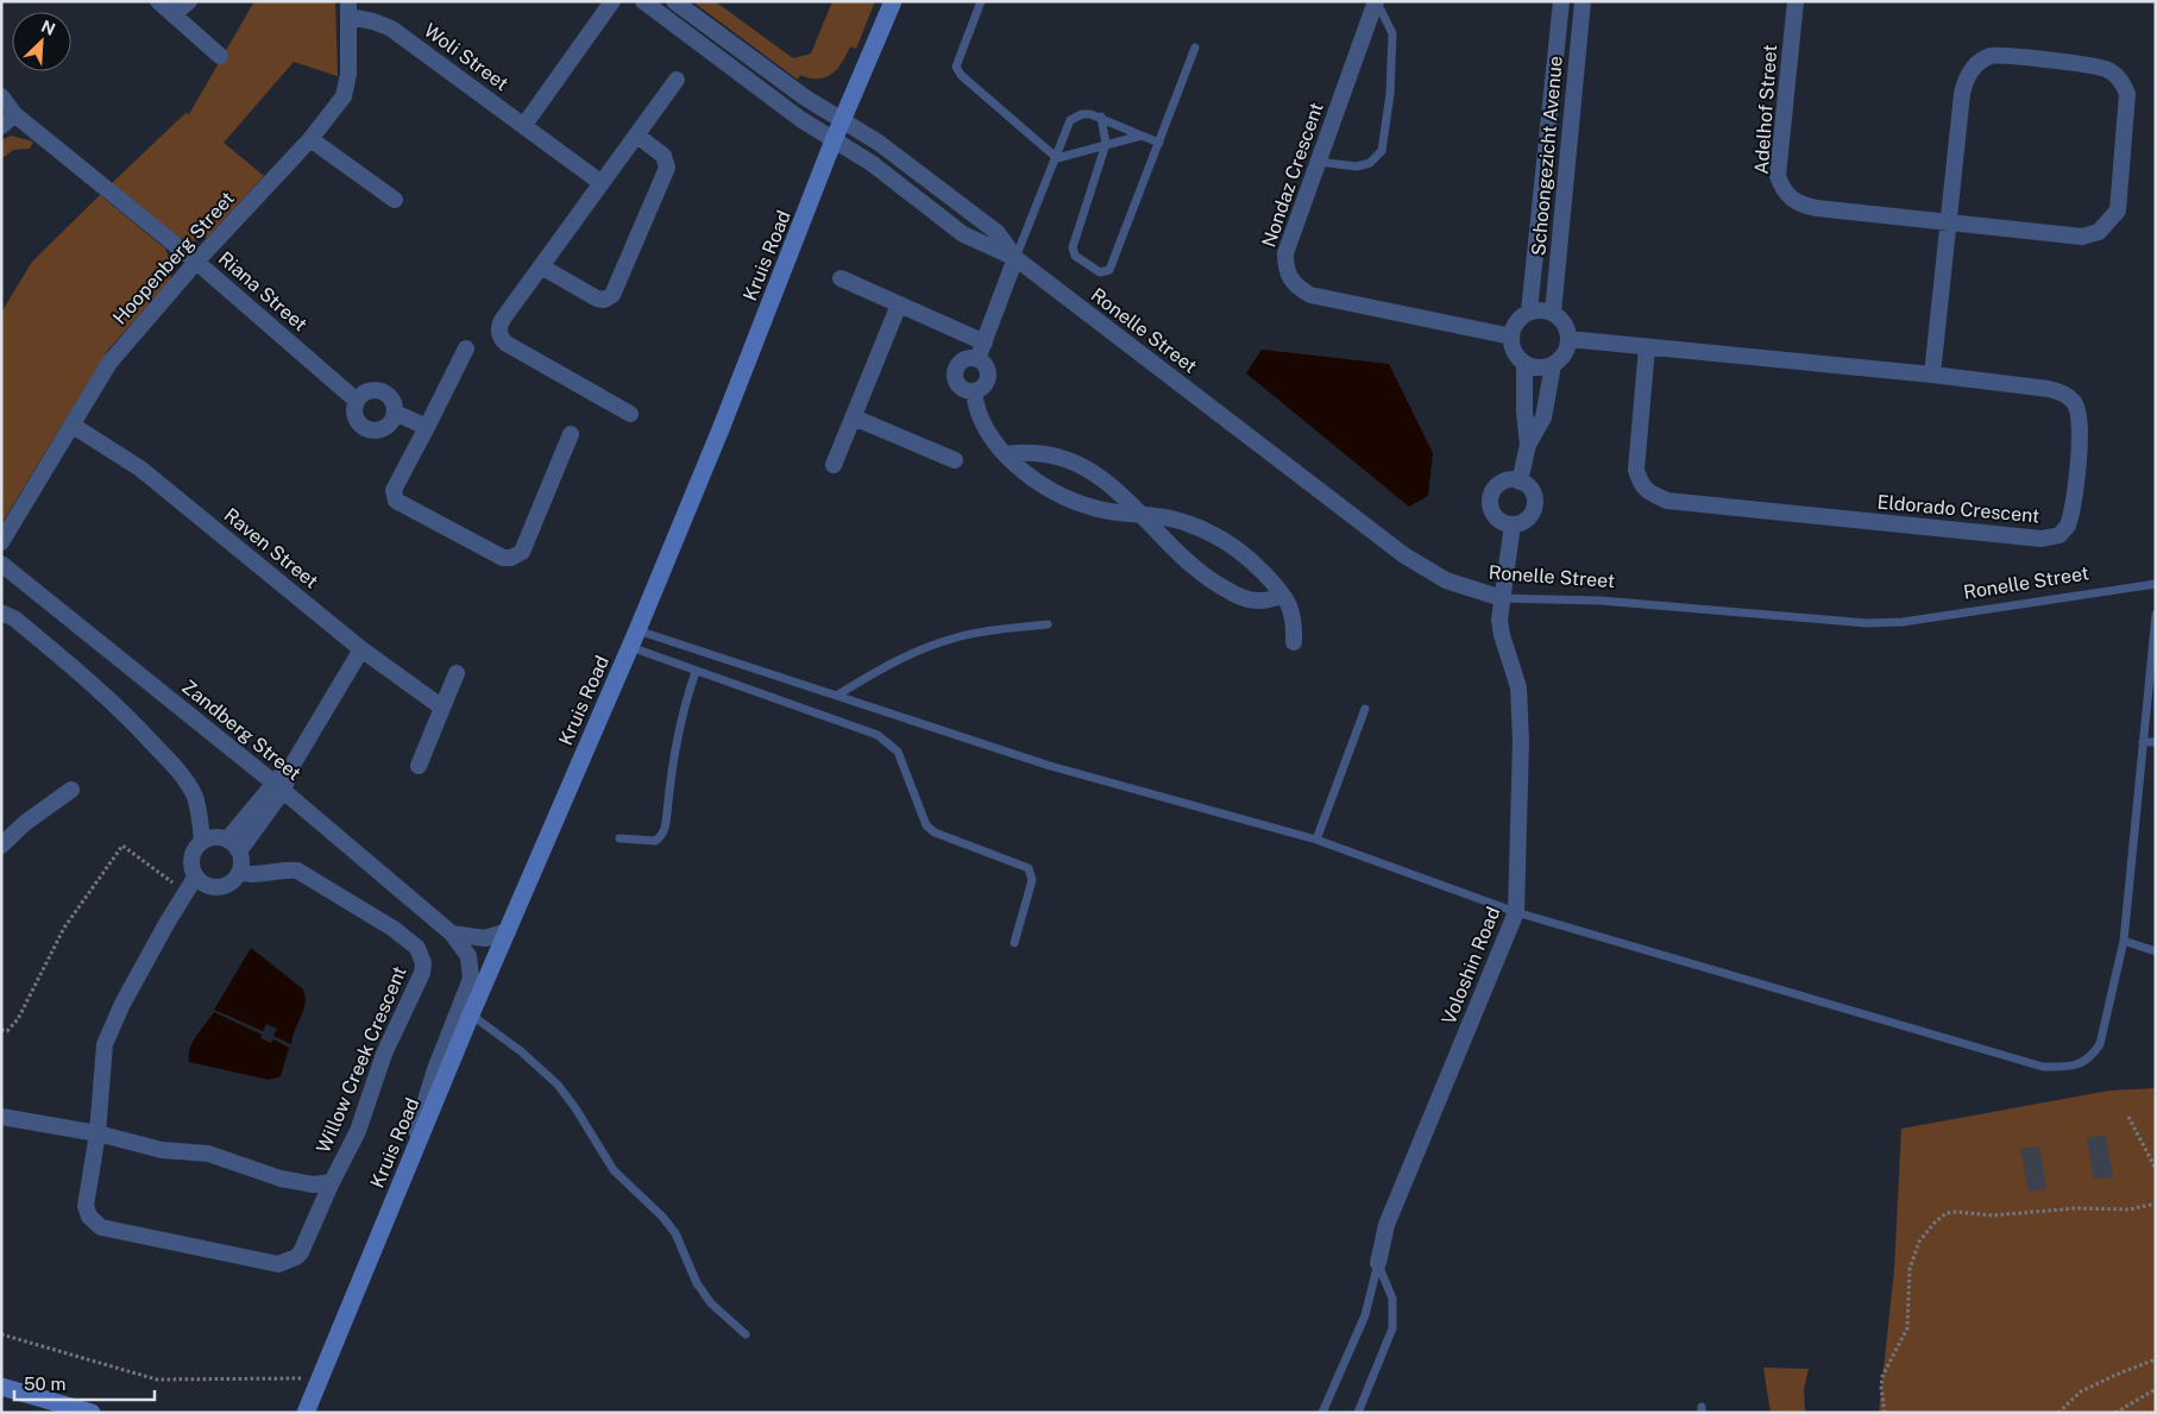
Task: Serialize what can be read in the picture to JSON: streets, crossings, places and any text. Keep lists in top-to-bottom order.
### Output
{
  "streets": {
    "street": [
      "Woli Street",
      "Adelhof Street",
      "Schoongezicht Avenue",
      "Nondaz Crescent",
      "Kruis Road",
      "Hoopenberg Street",
      "Riana Street",
      "Ronelle Street",
      "Eldorado Crescent",
      "Raven Street",
      "Zandberg Street",
      "Voloshin Road",
      "Willow Creek Crescent"
    ]
  },
  "crossings": [
    ["Woli Street", "Hoopenberg Street"],
    ["Schoongezicht Avenue", "Nondaz Crescent"],
    ["Schoongezicht Avenue", "Eldorado Crescent"],
    ["Nondaz Crescent", "Eldorado Crescent"],
    ["Kruis Road", "Ronelle Street"],
    ["Kruis Road", "Zandberg Street"],
    ["Hoopenberg Street", "Riana Street"],
    ["Hoopenberg Street", "Raven Street"],
    ["Ronelle Street", "Voloshin Road"]
  ],
  "scale_bar": "50 m",
  "north": "top right"
}
